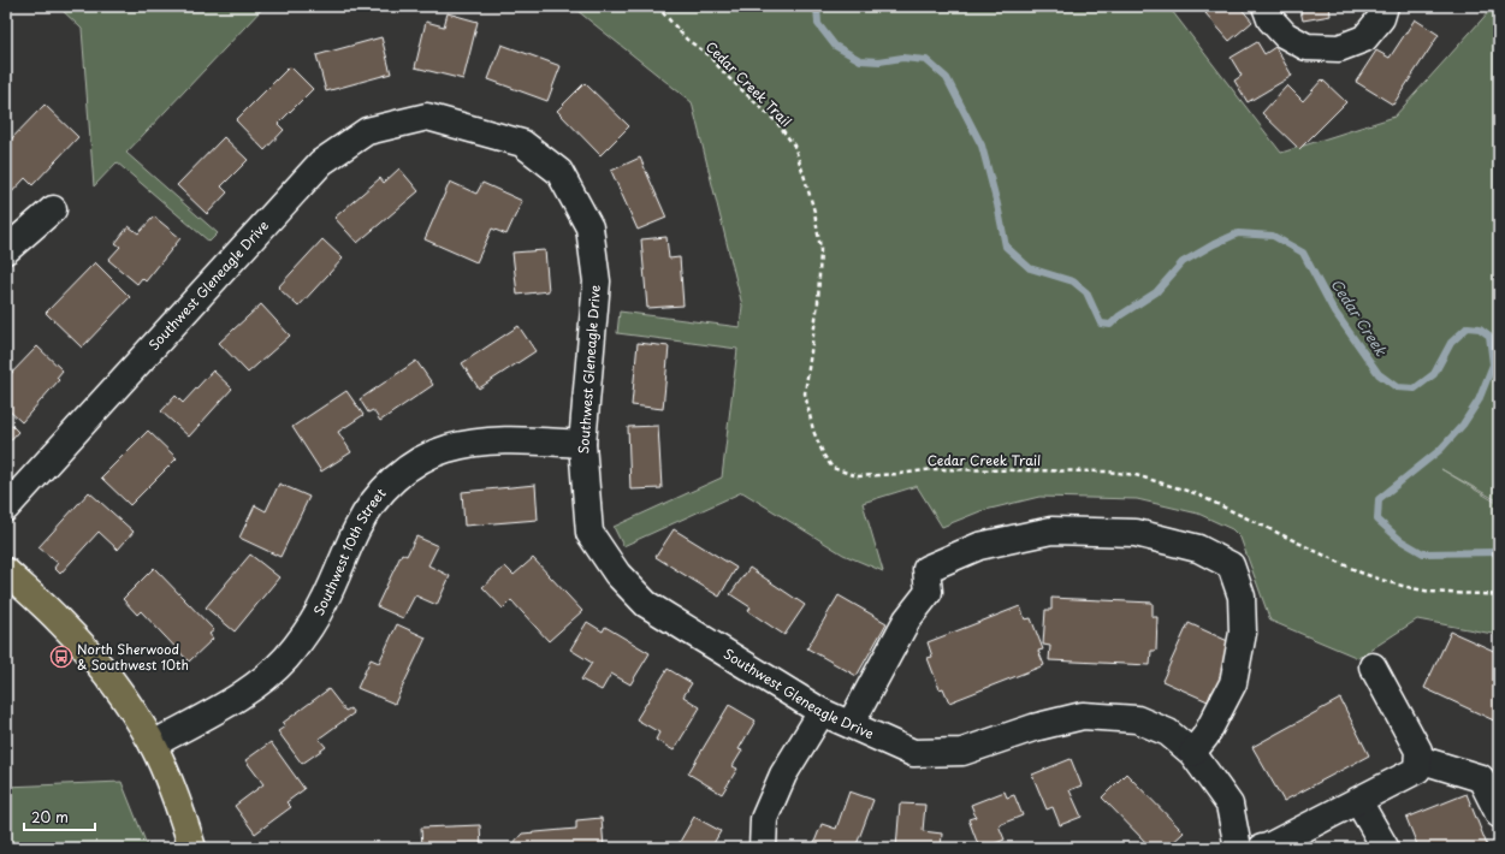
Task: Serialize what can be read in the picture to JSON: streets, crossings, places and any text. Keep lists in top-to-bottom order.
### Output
{
  "streets": {
    "street": ["Southwest Gleneagle Drive", "Southwest 10th Street"],
    "path": ["Cedar Creek Trail"]
  },
  "crossings": [
    ["Southwest Gleneagle Drive", "Southwest 10th Street"]
  ],
  "water": ["Cedar Creek"],
  "places": {
    "bus stop": ["North Sherwood & Southwest 10th"]
  },
  "scale_bar": "20 m"
}
